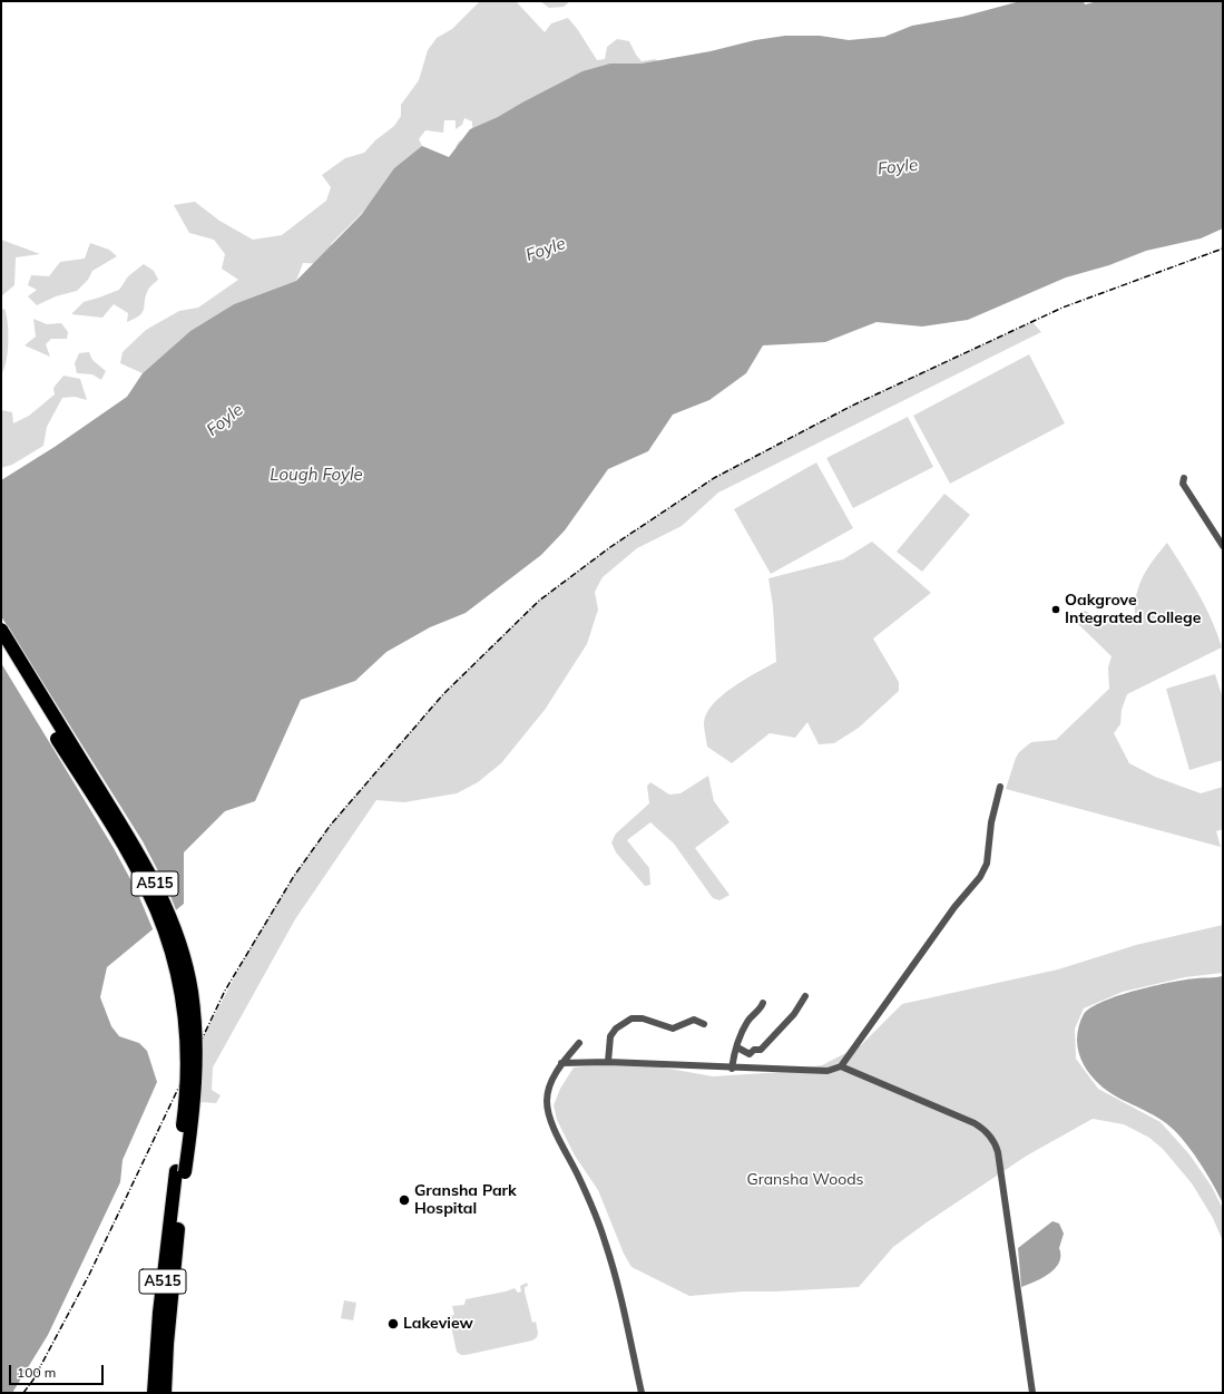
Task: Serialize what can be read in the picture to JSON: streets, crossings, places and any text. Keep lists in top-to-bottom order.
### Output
{
  "streets": {
    "highway": ["A515"]
  },
  "water": ["Foyle", "Lough Foyle"],
  "parks": ["Gransha Woods"],
  "places": ["Oakgrove Integrated College", "Gransha Park Hospital", "Lakeview"],
  "scale_bar": "100 m"
}
